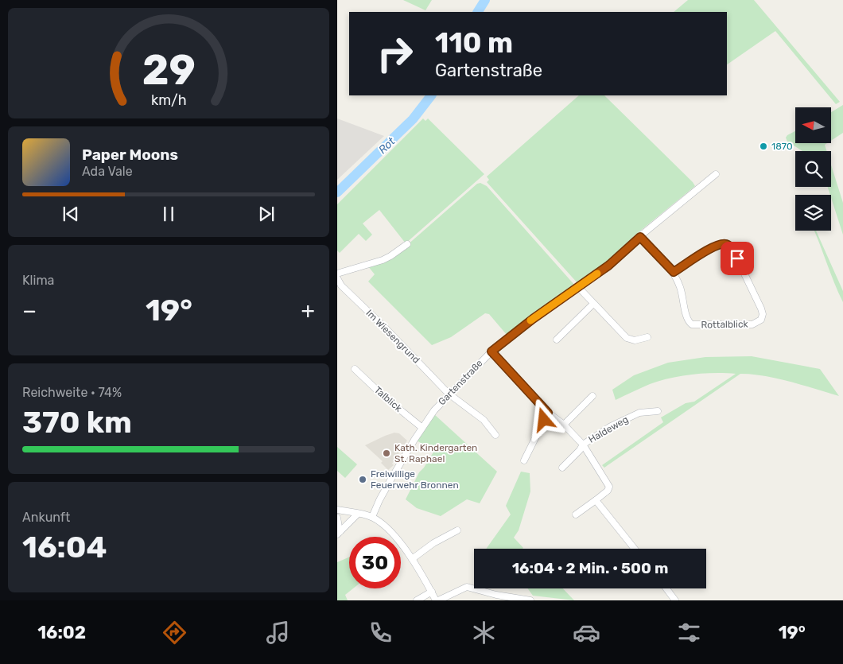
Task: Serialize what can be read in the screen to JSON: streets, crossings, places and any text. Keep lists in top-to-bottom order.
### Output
{
  "streets": {
    "street": [
      "Rottalblick",
      "Im Wiesengrund",
      "Gartenstraße",
      "Talblick",
      "Haldeweg"
    ]
  },
  "crossings": [
    ["Rottalblick", "Gartenstraße"],
    ["Im Wiesengrund", "Gartenstraße"],
    ["Gartenstraße", "Talblick"],
    ["Gartenstraße", "Haldeweg"]
  ],
  "water": ["Rot"],
  "places": ["1870", "Kath. Kindergarten St. Raphael", "Freiwillige Feuerwehr Bronnen"],
  "north": "left",
  "page": {
    "turn": ["110 m", "Gartenstraße"],
    "song": ["Paper Moons", "Ada Vale"],
    "tile": [
      "Klima",
      ["Reichweite · 74%", "370 km"],
      ["Ankunft", "16:04"]
    ],
    "heat": ["−", "19°", "+"],
    "limit": "30",
    "trip": "16:04 · 2 Min. · 500 m",
    "tabs": ["16:02", "19°"],
    "gauge": ["29", "km/h"]
  }
}
